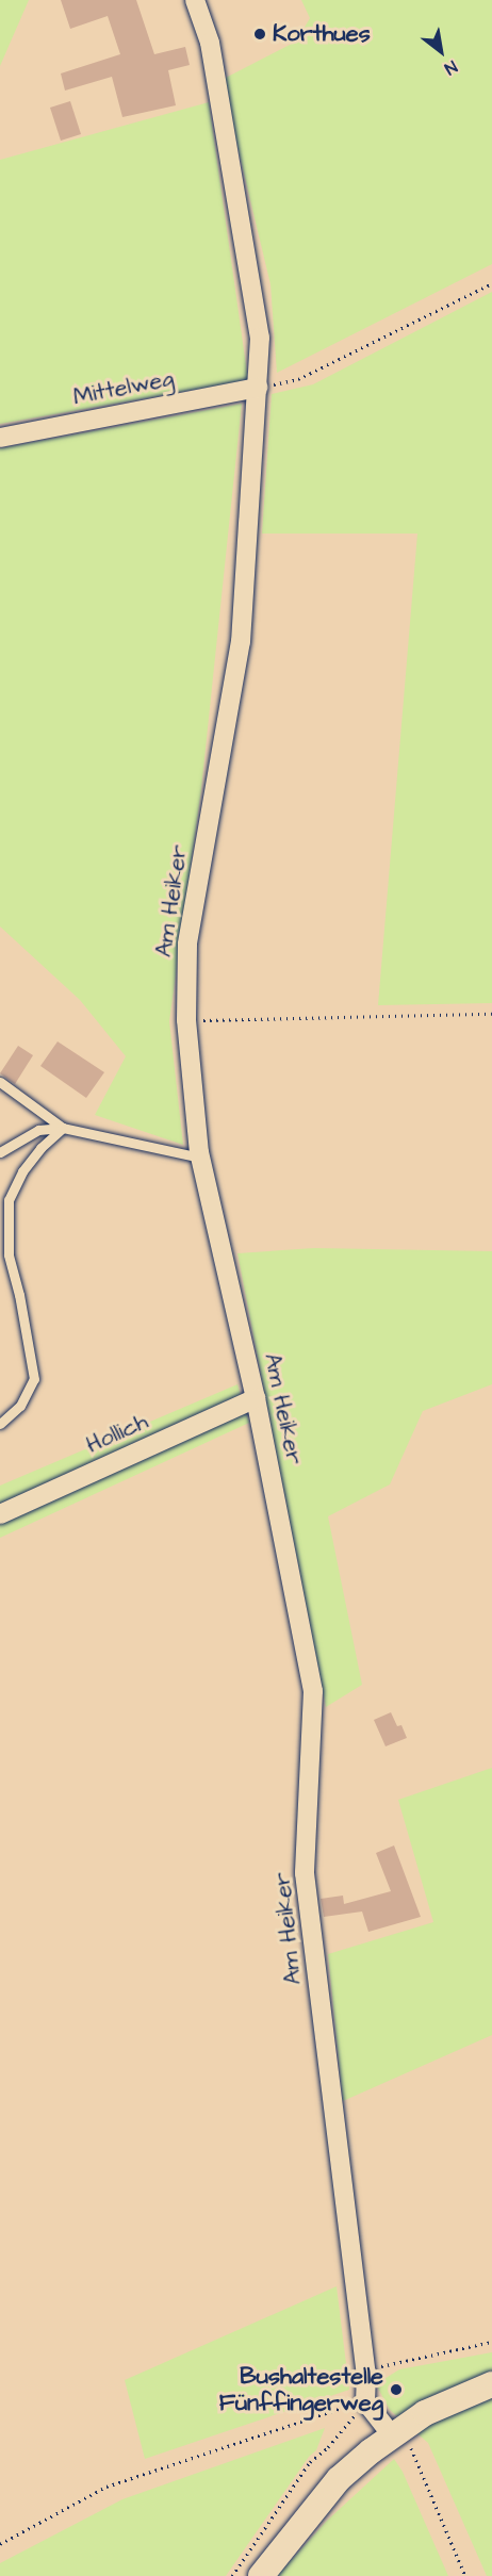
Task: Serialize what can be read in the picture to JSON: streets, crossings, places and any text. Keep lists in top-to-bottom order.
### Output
{
  "streets": {
    "street": ["Mittelweg", "Am Heiker", "Hollich"]
  },
  "crossings": [
    ["Mittelweg", "Am Heiker"],
    ["Am Heiker", "Hollich"]
  ],
  "places": ["Korthues", "Bushaltestelle Fünffingerweg"],
  "north": "bottom right"
}
